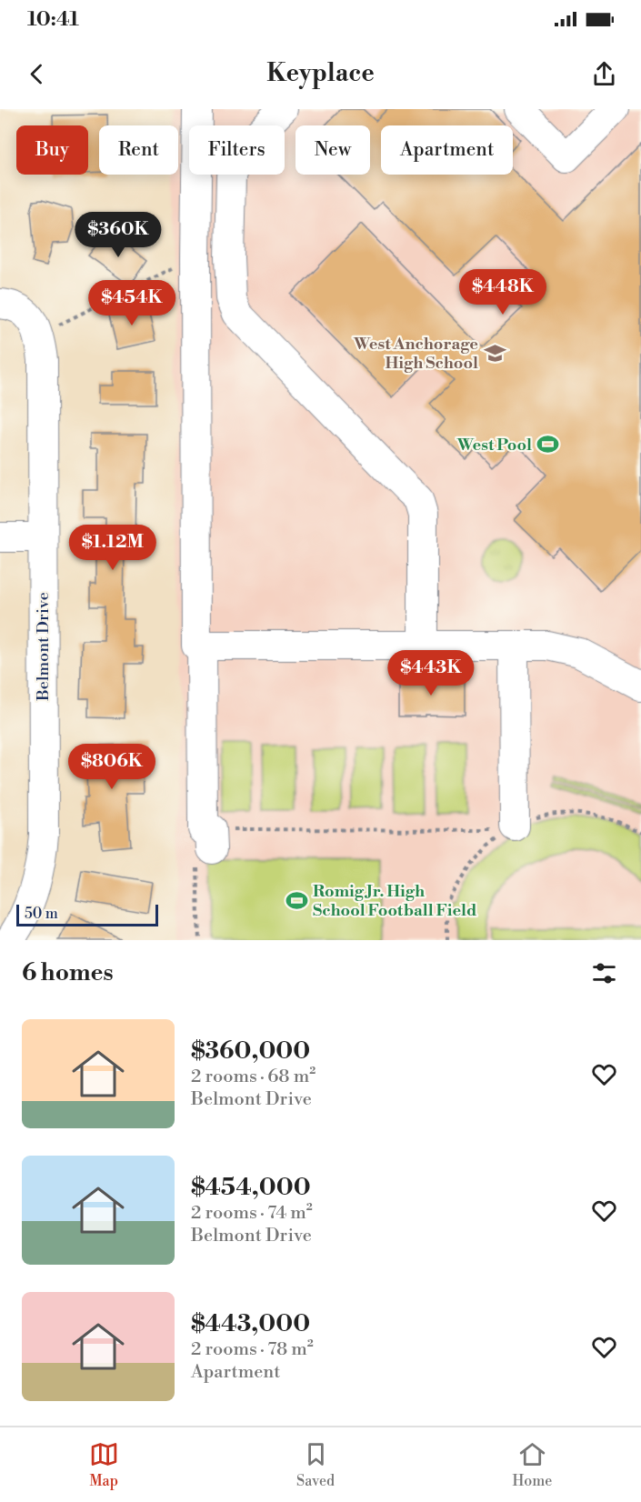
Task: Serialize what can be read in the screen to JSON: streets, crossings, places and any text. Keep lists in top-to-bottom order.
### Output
{
  "streets": {
    "street": ["Belmont Drive"]
  },
  "places": {
    "school or university": ["West Anchorage High School"],
    "sports": ["West Pool", "Romig Jr. High School Football Field"]
  },
  "scale_bar": "50 m",
  "page": {
    "status": "10:41",
    "header": "Keyplace",
    "chip": [
      "Buy",
      "Rent",
      "Filters",
      "New",
      "Apartment"
    ],
    "price": [
      "$360K",
      "$448K",
      "$454K",
      "$1.12M",
      "$443K",
      "$806K"
    ],
    "scale": "50 m",
    "heading": "6 homes",
    "list": [
      {
        "name": "$360,000",
        "note": "2 rooms · 68 m² · Belmont Drive"
      },
      {
        "name": "$454,000",
        "note": "2 rooms · 74 m² · Belmont Drive"
      },
      {
        "name": "$443,000",
        "note": "2 rooms · 78 m² · Apartment"
      }
    ],
    "tabs": ["Map", "Saved", "Home"]
  }
}
